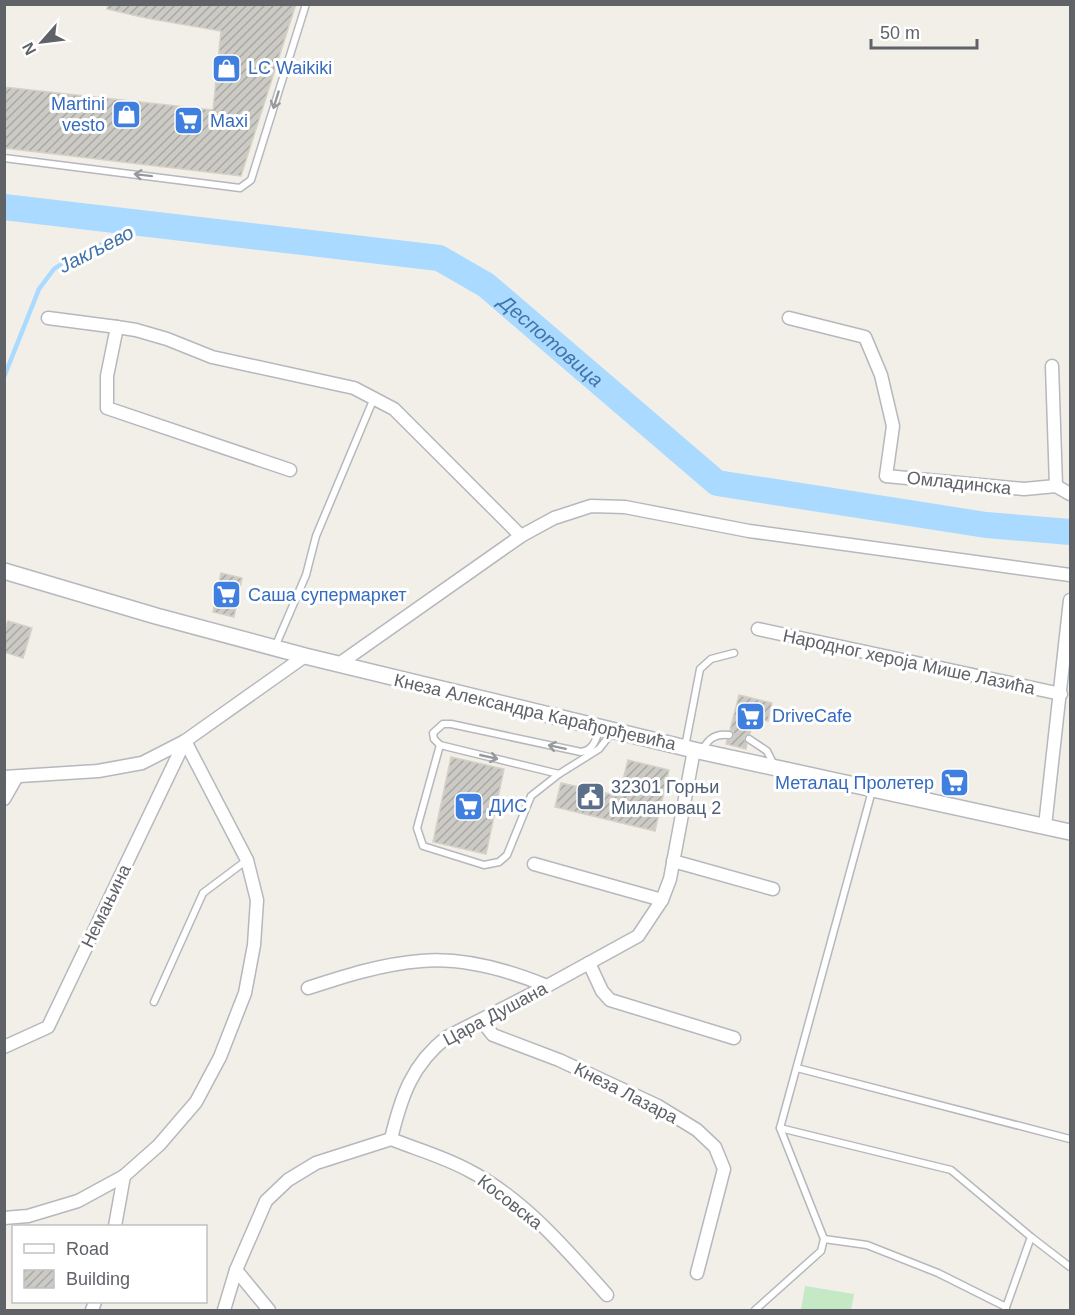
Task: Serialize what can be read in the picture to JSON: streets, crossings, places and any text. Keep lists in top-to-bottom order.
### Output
{
  "streets": {
    "street": [
      "Омладинска",
      "Народног хероја Мише Лазића",
      "Кнеза Александра Карађорђевића",
      "Немањина",
      "Цара Душана",
      "Кнеза Лазара",
      "Косовска"
    ]
  },
  "crossings": [
    ["Кнеза Александра Карађорђевића", "Цара Душана"],
    ["Цара Душана", "Кнеза Лазара"],
    ["Цара Душана", "Косовска"]
  ],
  "water": ["Јакљево", "Деспотовица"],
  "places": {
    "shop": ["LC Waikiki", "Martini vesto"],
    "supermarket": [
      "Maxi",
      "Саша супермаркет",
      "DriveCafe",
      "Металац Пролетер",
      "ДИС"
    ],
    "public building": ["32301 Горњи Милановац 2"]
  },
  "legend": ["Road", "Building"],
  "scale_bar": "50 m",
  "north": "bottom left"
}
